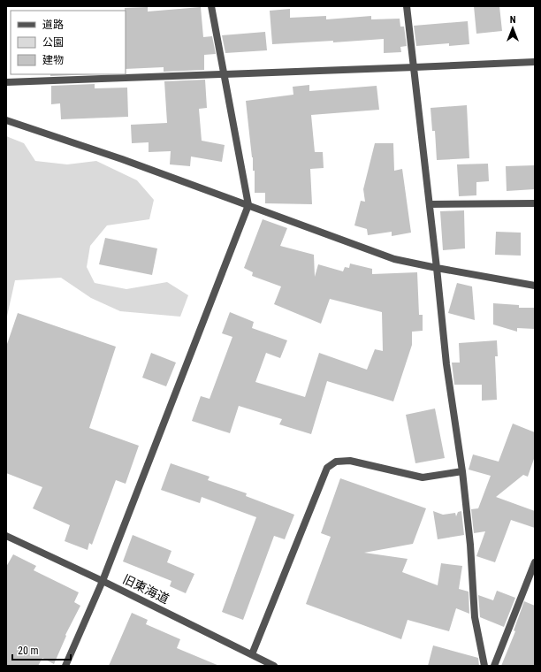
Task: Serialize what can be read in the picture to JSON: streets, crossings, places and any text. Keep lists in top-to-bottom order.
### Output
{
  "streets": {
    "street": ["旧東海道"]
  },
  "legend": ["道路", "公園", "建物"],
  "scale_bar": "20 m",
  "north": "top"
}
